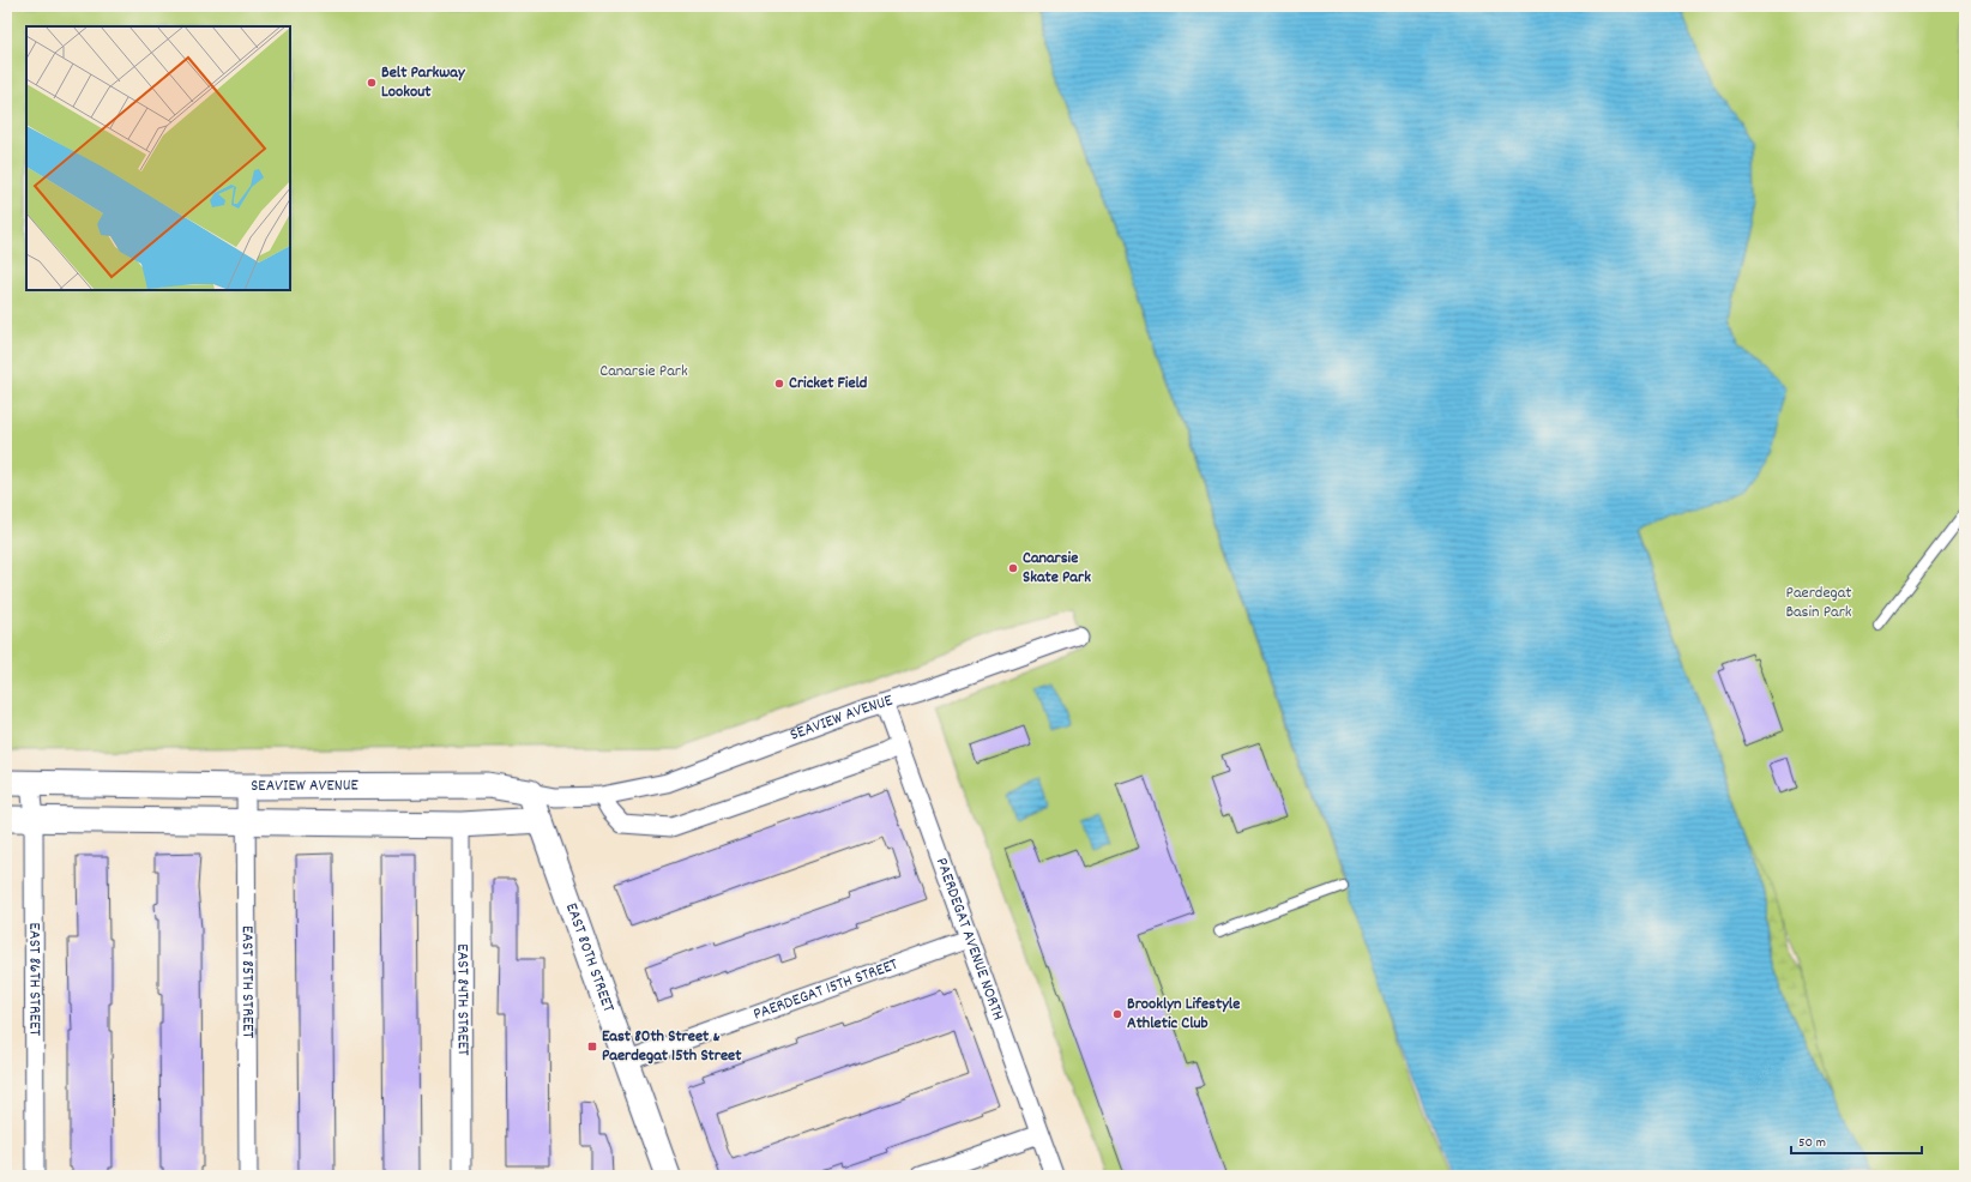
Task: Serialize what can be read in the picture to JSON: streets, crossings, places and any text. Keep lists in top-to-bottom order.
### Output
{
  "streets": {
    "street": [
      "SEAVIEW AVENUE",
      "PAERDEGAT AVENUE NORTH",
      "EAST 80TH STREET",
      "EAST 86TH STREET",
      "EAST 85TH STREET",
      "PAERDEGAT 15TH STREET",
      "EAST 84TH STREET"
    ]
  },
  "crossings": [
    ["SEAVIEW AVENUE", "PAERDEGAT AVENUE NORTH"],
    ["SEAVIEW AVENUE", "EAST 80TH STREET"],
    ["SEAVIEW AVENUE", "EAST 86TH STREET"],
    ["SEAVIEW AVENUE", "EAST 85TH STREET"],
    ["PAERDEGAT AVENUE NORTH", "PAERDEGAT 15TH STREET"],
    ["EAST 80TH STREET", "PAERDEGAT 15TH STREET"]
  ],
  "parks": ["Canarsie Park", "Paerdegat Basin Park"],
  "places": {
    "other": [
      "Belt Parkway Lookout",
      "Cricket Field",
      "Canarsie Skate Park",
      "Brooklyn Lifestyle Athletic Club"
    ],
    "transit": ["East 80th Street & Paerdegat 15th Street"]
  },
  "scale_bar": "50 m"
}
